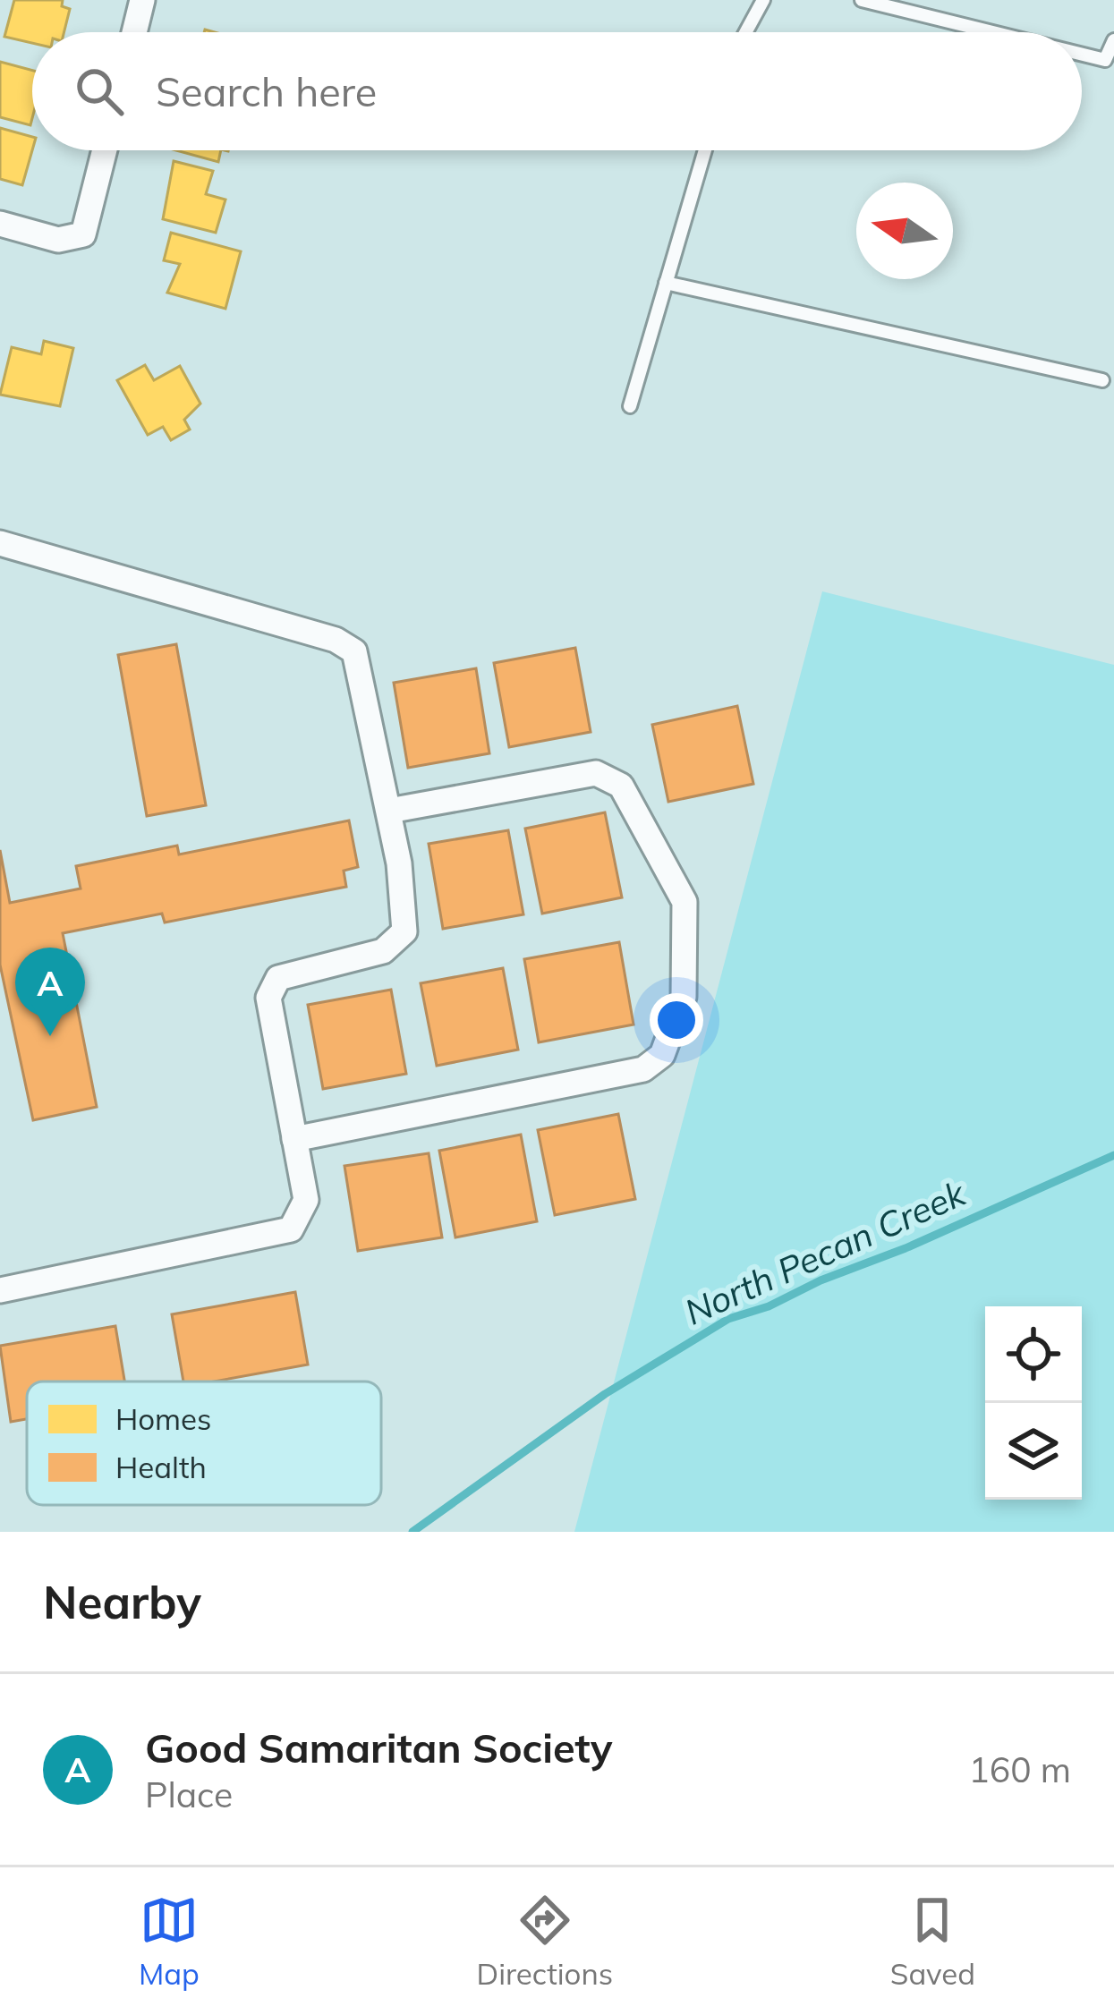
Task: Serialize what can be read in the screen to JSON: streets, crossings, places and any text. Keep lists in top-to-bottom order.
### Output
{
  "water": ["North Pecan Creek"],
  "legend": ["Homes", "Health"],
  "north": "left",
  "page": {
    "search": "Search here",
    "pins": "A",
    "heading": "Nearby",
    "list": [
      {
        "mark": "A",
        "name": "Good Samaritan Society",
        "note": "Place",
        "value": "160 m"
      }
    ],
    "nav": ["Map", "Directions", "Saved"]
  }
}
